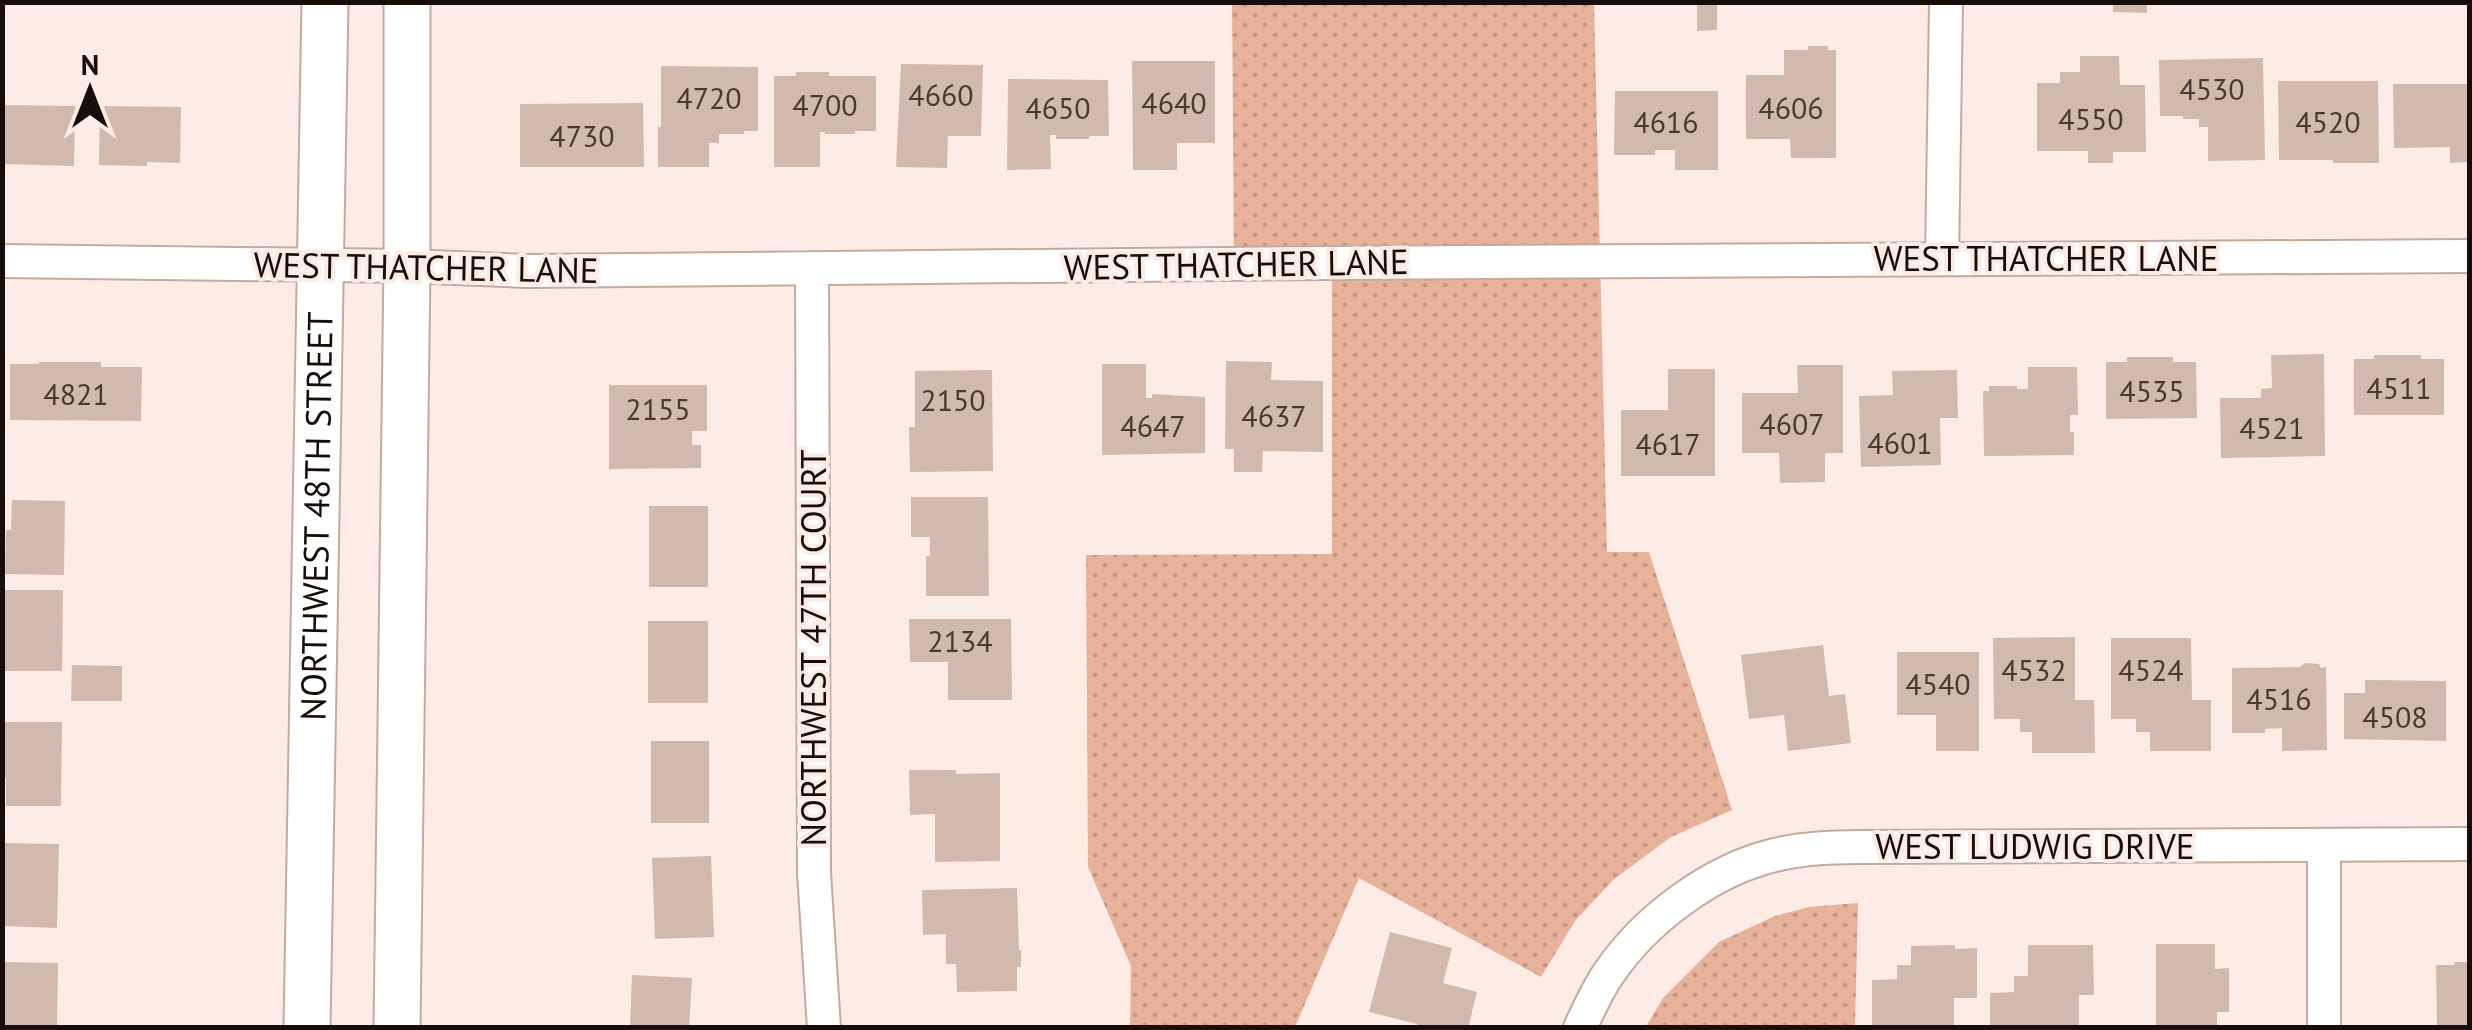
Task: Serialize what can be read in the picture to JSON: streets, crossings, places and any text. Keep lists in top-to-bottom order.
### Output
{
  "streets": {
    "main road": ["NORTHWEST 48TH STREET"],
    "street": ["WEST THATCHER LANE", "NORTHWEST 47TH COURT", "WEST LUDWIG DRIVE"]
  },
  "crossings": [
    ["WEST THATCHER LANE", "NORTHWEST 48TH STREET"],
    ["WEST THATCHER LANE", "NORTHWEST 47TH COURT"]
  ],
  "house_numbers": [
    "4530",
    "4660",
    "4720",
    "4640",
    "4700",
    "4650",
    "4606",
    "4550",
    "4616",
    "4520",
    "4730",
    "4511",
    "4535",
    "4821",
    "2150",
    "2155",
    "4637",
    "4607",
    "4647",
    "4521",
    "4601",
    "4617",
    "2134",
    "4532",
    "4524",
    "4540",
    "4516",
    "4508"
  ],
  "north": "top"
}
